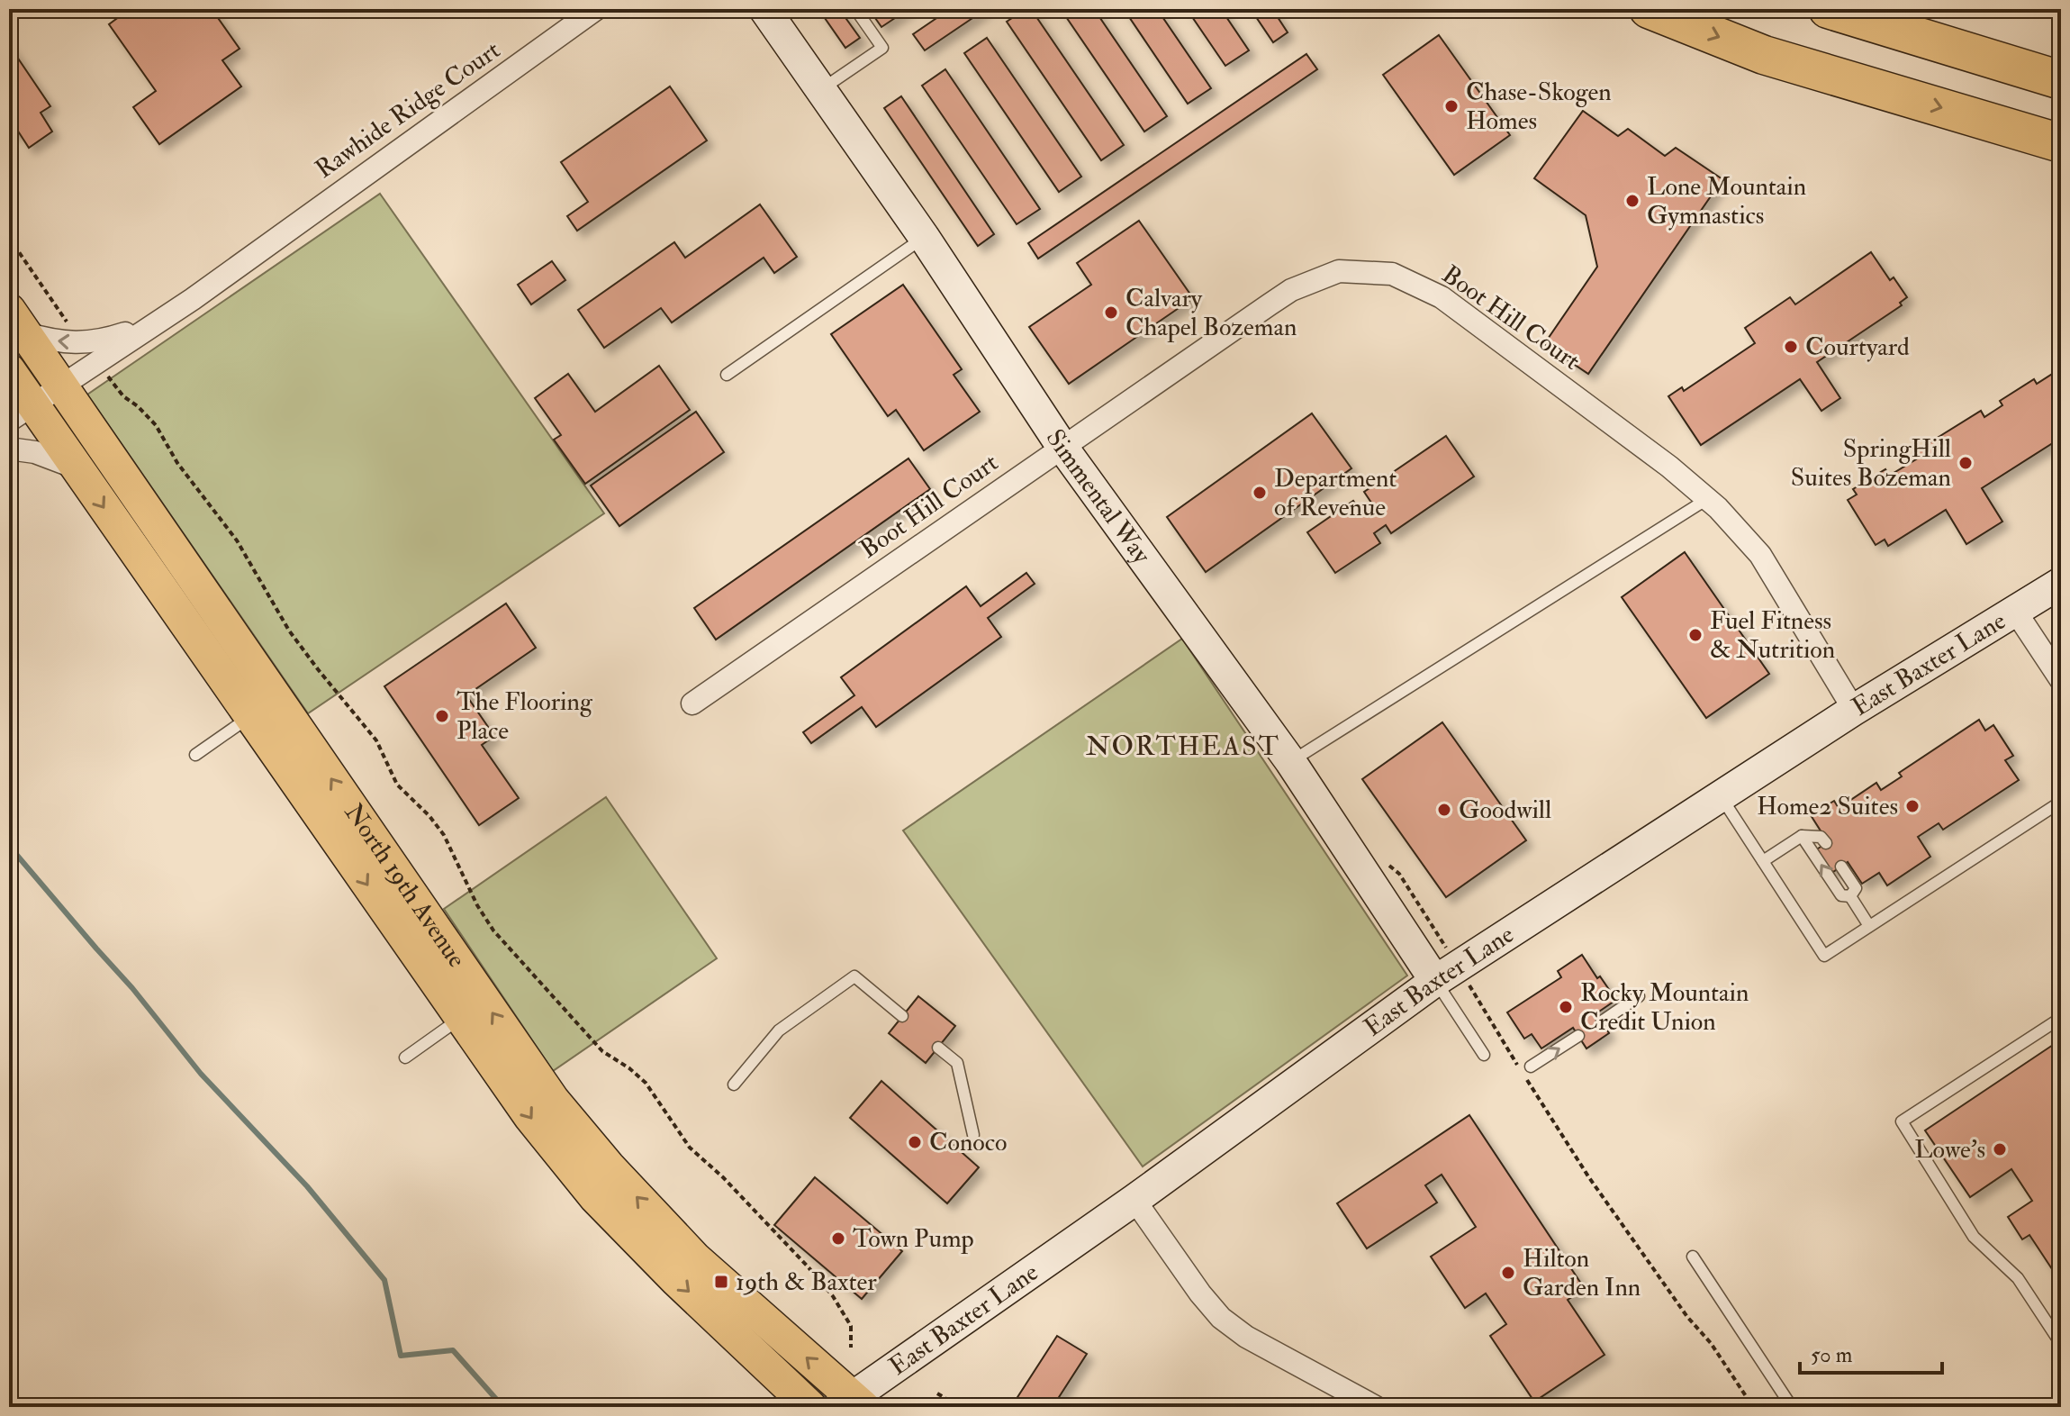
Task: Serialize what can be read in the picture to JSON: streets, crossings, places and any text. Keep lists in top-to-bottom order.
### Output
{
  "streets": {
    "main road": ["Simmental Way", "East Baxter Lane", "North 19th Avenue"],
    "street": ["Rawhide Ridge Court", "Boot Hill Court"]
  },
  "crossings": [
    ["Boot Hill Court", "Simmental Way"],
    ["Boot Hill Court", "East Baxter Lane"],
    ["Simmental Way", "East Baxter Lane"],
    ["East Baxter Lane", "North 19th Avenue"]
  ],
  "districts": ["NORTHEAST"],
  "places": {
    "other": [
      "Chase-Skogen Homes",
      "Lone Mountain Gymnastics",
      "Calvary Chapel Bozeman",
      "Courtyard",
      "SpringHill Suites Bozeman",
      "Department of Revenue",
      "Fuel Fitness & Nutrition",
      "The Flooring Place",
      "Home2 Suites",
      "Goodwill",
      "Rocky Mountain Credit Union",
      "Conoco",
      "Lowe's",
      "Town Pump",
      "Hilton Garden Inn"
    ],
    "transit": ["19th & Baxter"]
  },
  "scale_bar": "50 m"
}
